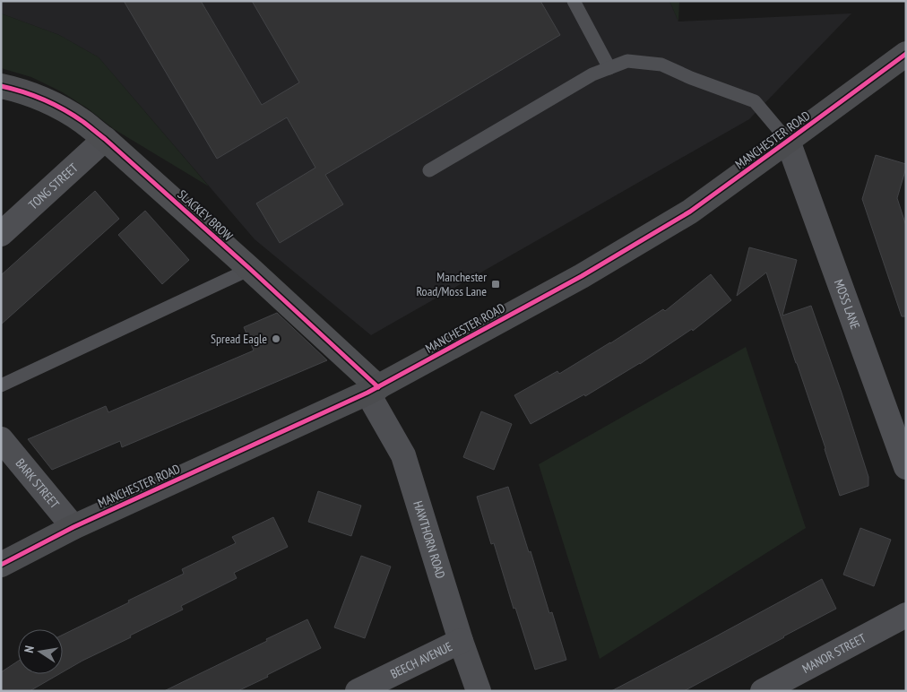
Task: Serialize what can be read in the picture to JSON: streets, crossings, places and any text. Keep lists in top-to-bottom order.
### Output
{
  "streets": {
    "main road": ["MANCHESTER ROAD"],
    "street": [
      "TONG STREET",
      "SLACKEY BROW",
      "MOSS LANE",
      "BARK STREET",
      "HAWTHORN ROAD",
      "MANOR STREET",
      "BEECH AVENUE"
    ]
  },
  "crossings": [
    ["MANCHESTER ROAD", "SLACKEY BROW"],
    ["MANCHESTER ROAD", "MOSS LANE"],
    ["MANCHESTER ROAD", "BARK STREET"],
    ["MANCHESTER ROAD", "HAWTHORN ROAD"],
    ["TONG STREET", "SLACKEY BROW"],
    ["SLACKEY BROW", "HAWTHORN ROAD"],
    ["HAWTHORN ROAD", "BEECH AVENUE"]
  ],
  "places": {
    "transit": ["Manchester Road/Moss Lane"],
    "other": ["Spread Eagle"]
  },
  "north": "left"
}
